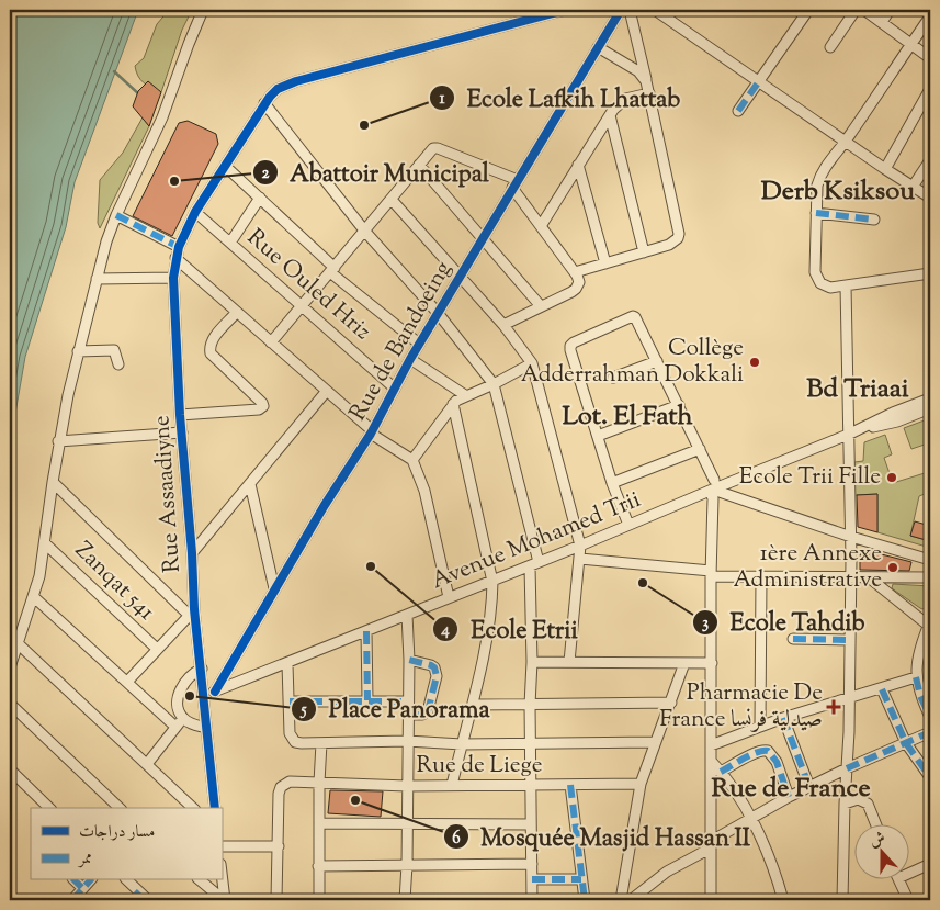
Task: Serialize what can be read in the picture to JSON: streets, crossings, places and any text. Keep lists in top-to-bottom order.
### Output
{
  "streets": {
    "street": [
      "Rue Ouled Hriz",
      "Rue de Bandoeing",
      "Rue Assaadiyne",
      "Avenue Mohamed Trii",
      "Zanqat 541",
      "Rue de Liege"
    ]
  },
  "crossings": [
    ["Rue Ouled Hriz", "Rue de Bandoeing"],
    ["Rue Ouled Hriz", "Rue Assaadiyne"],
    ["Rue de Bandoeing", "Avenue Mohamed Trii"],
    ["Rue Assaadiyne", "Avenue Mohamed Trii"]
  ],
  "districts": [
    "Derb Ksiksou",
    "Bd Triaai",
    "Lot. El Fath",
    "Rue de France"
  ],
  "places": {
    "other": [
      "Ecole Lafkih Lhattab",
      "Abattoir Municipal",
      "Collège Adderrahman Dokkali",
      "Ecole Trii Fille",
      "Ecole Etrii",
      "1ère Annexe Administrative",
      "Ecole Tahdib",
      "Place Panorama",
      "Mosquée Masjid Hassan II"
    ],
    "health": ["Pharmacie De France صيدلية فرنسا"]
  },
  "legend": ["مسار دراجات", "ممر"],
  "north": "top"
}
